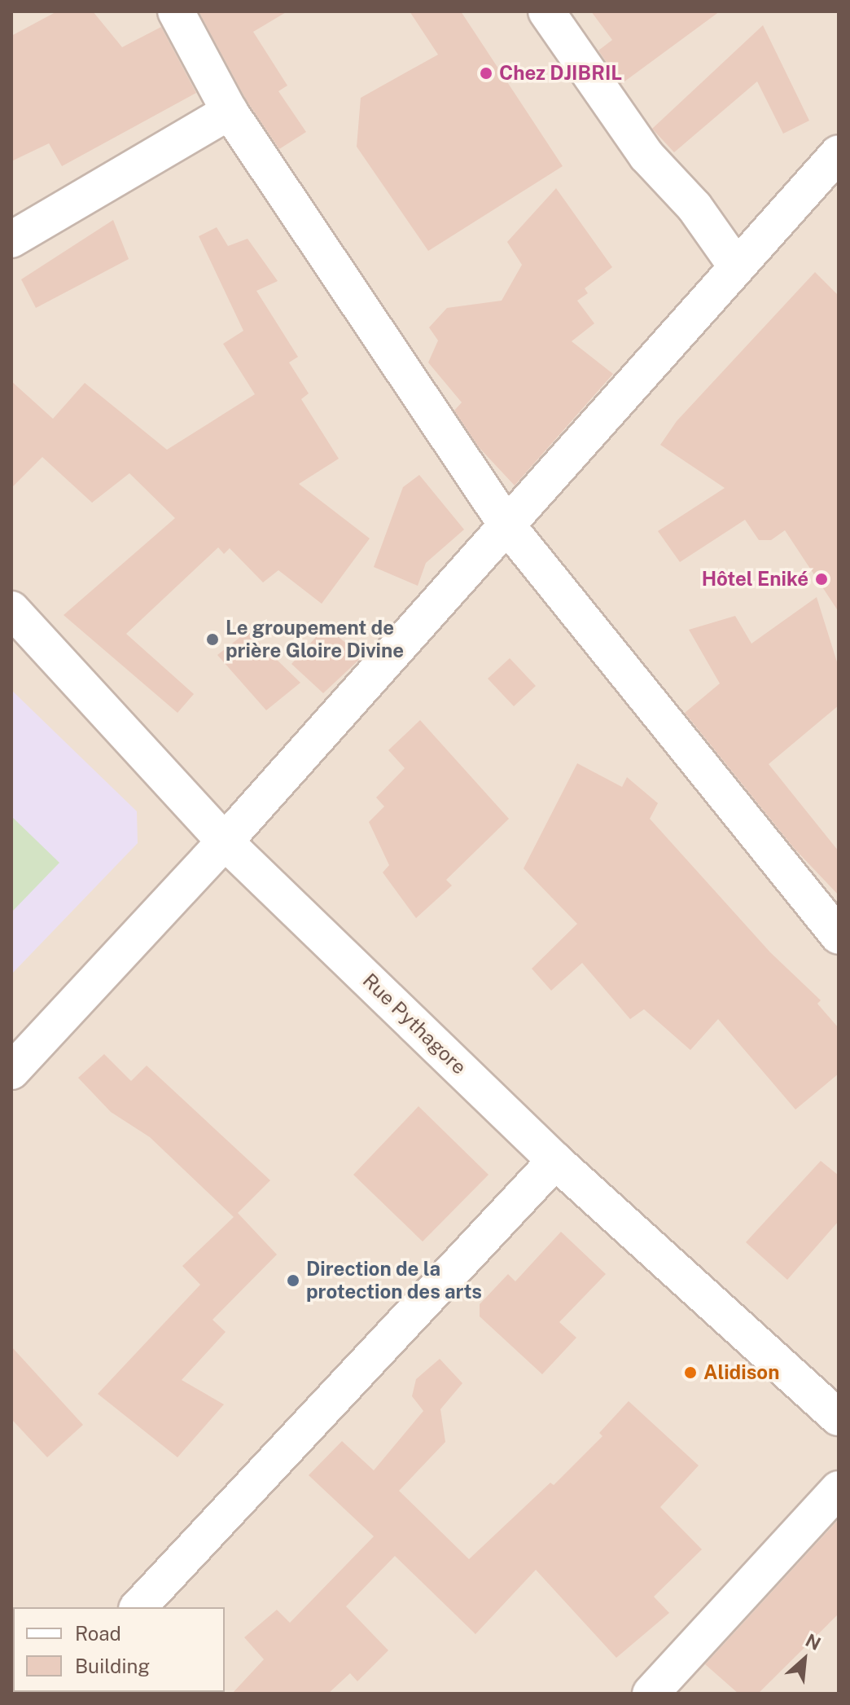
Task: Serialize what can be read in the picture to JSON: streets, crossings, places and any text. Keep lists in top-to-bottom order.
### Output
{
  "streets": {
    "street": ["Rue Pythagore"]
  },
  "places": [
    "Chez DJIBRIL",
    "Hôtel Eniké",
    "Le groupement de prière Gloire Divine",
    "Direction de la protection des arts",
    "Alidison"
  ],
  "legend": ["Road", "Building"],
  "north": "top right"
}
